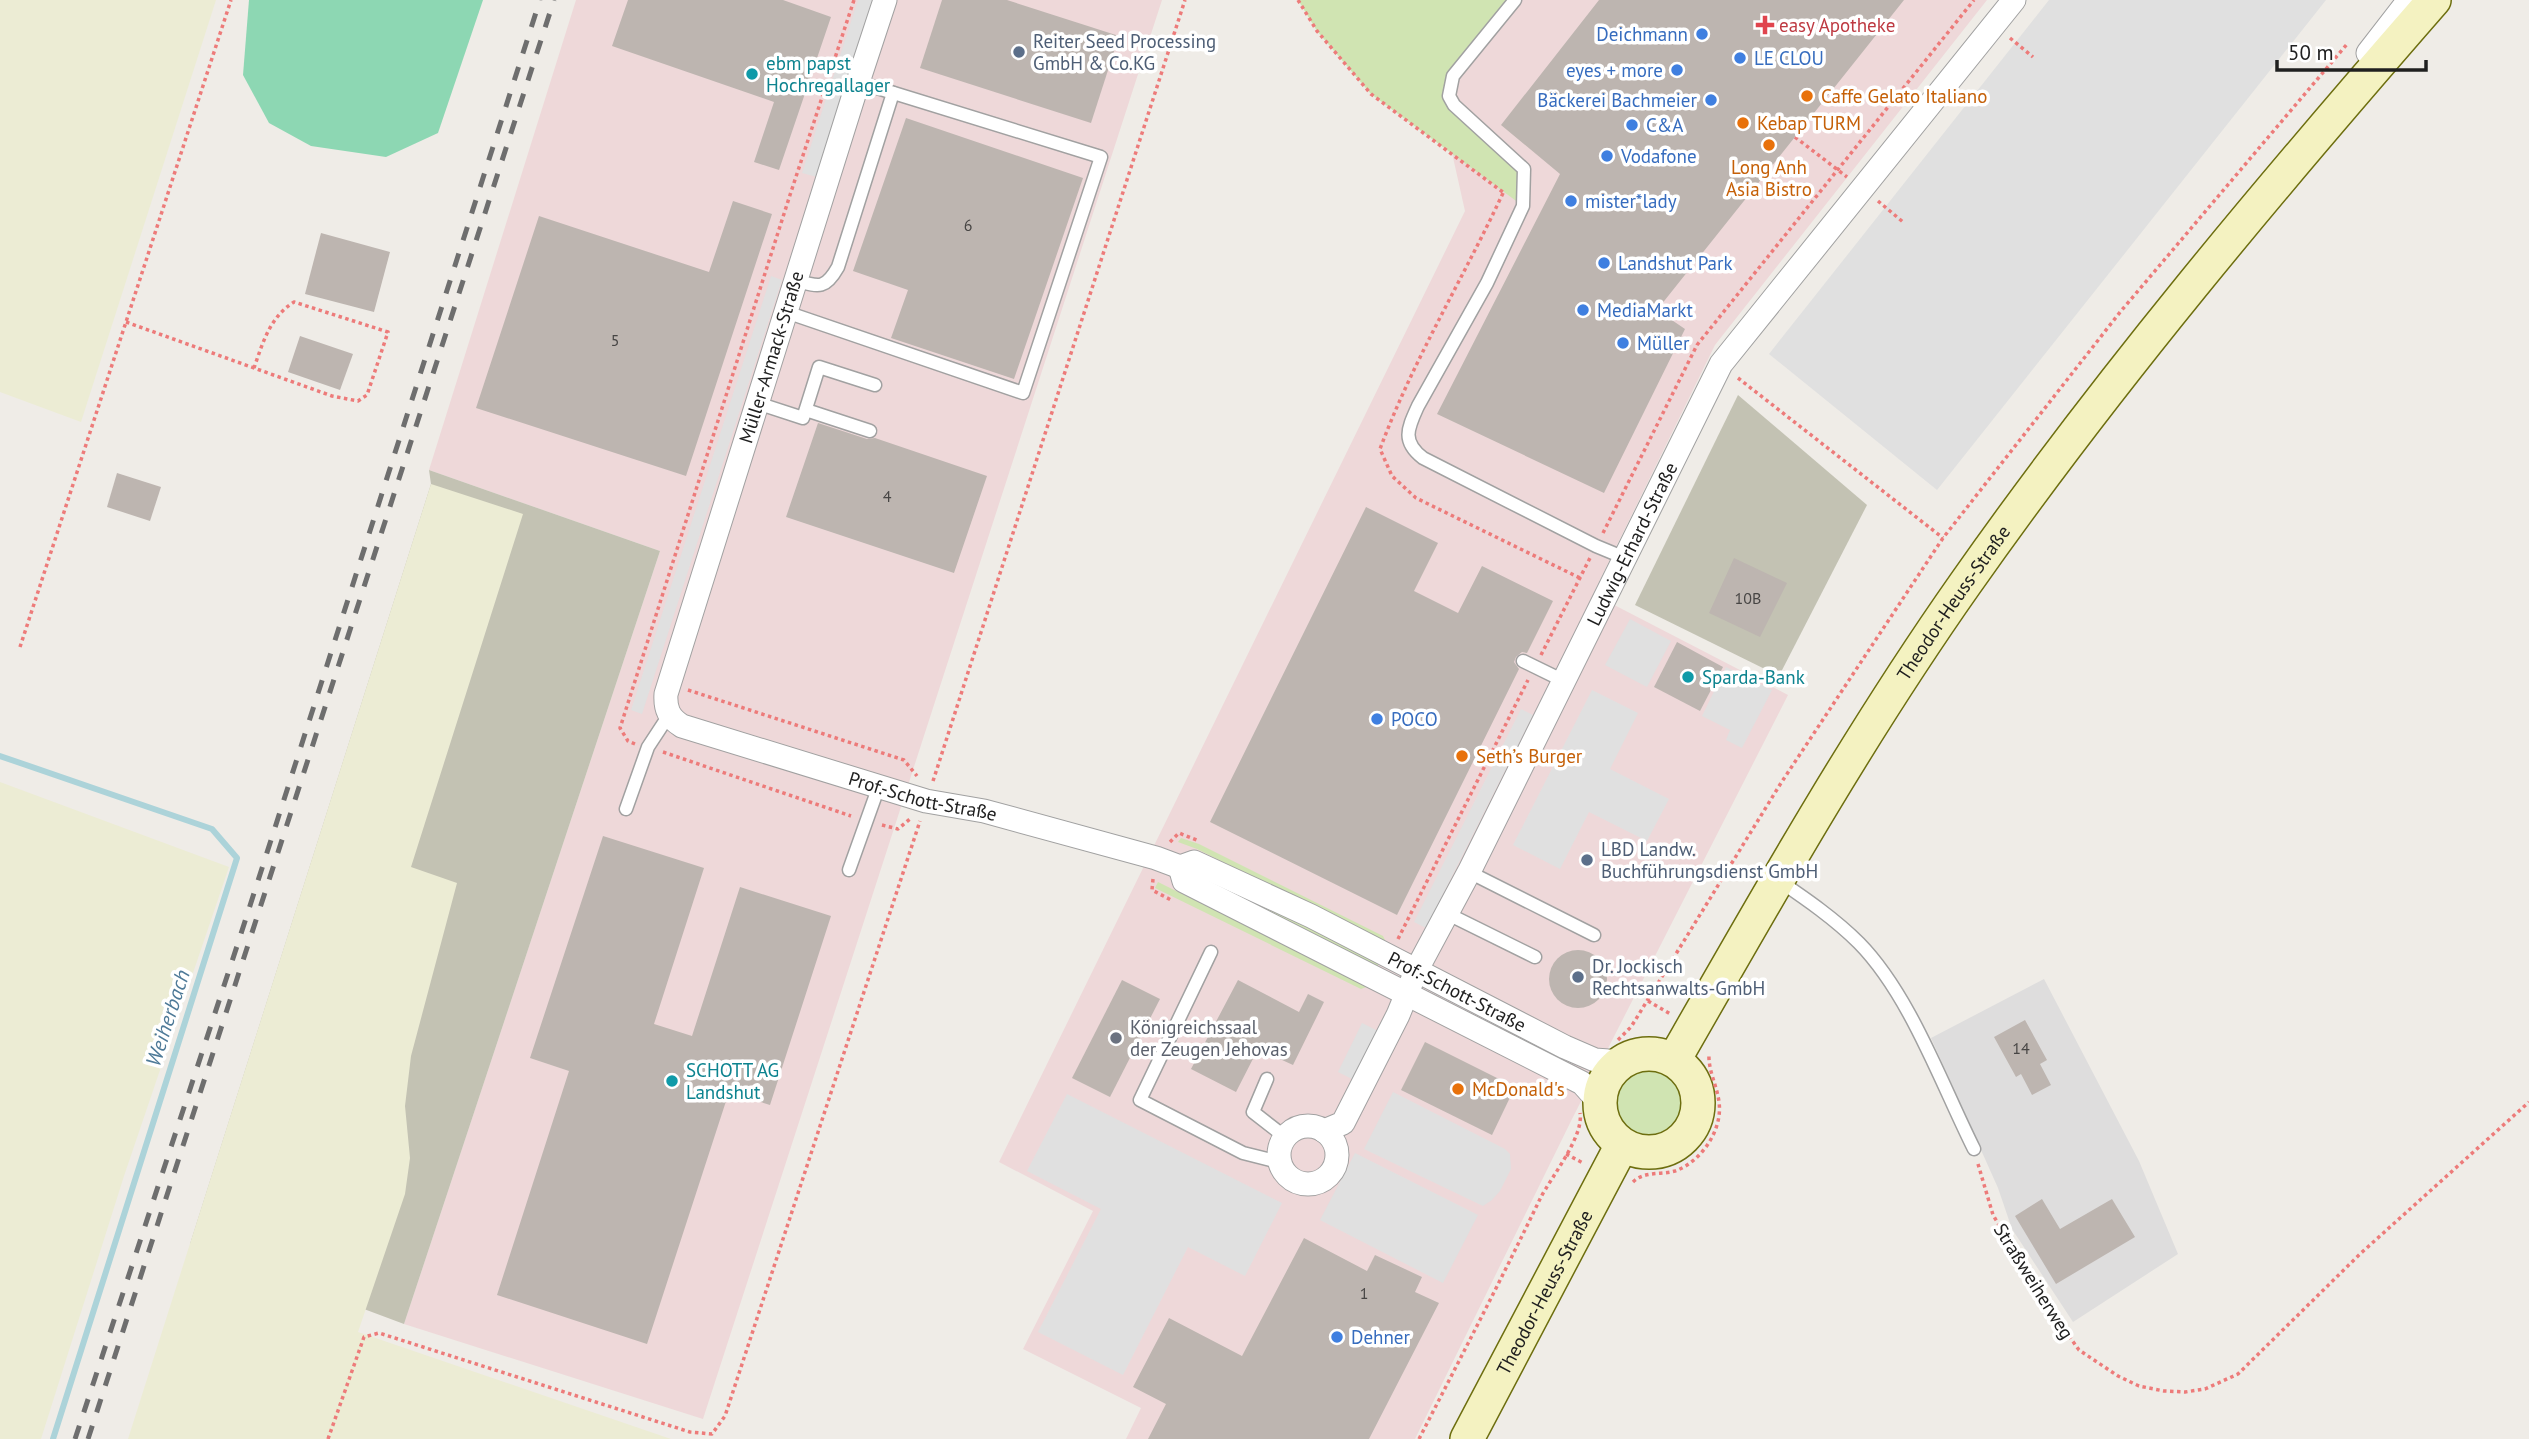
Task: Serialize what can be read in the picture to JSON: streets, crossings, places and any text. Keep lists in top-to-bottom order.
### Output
{
  "streets": {
    "main road": ["Theodor-Heuss-Straße"],
    "street": ["Müller-Armack-Straße", "Ludwig-Erhard-Straße", "Prof.-Schott-Straße"],
    "path": ["Straßweiherweg"]
  },
  "crossings": [
    ["Müller-Armack-Straße", "Prof.-Schott-Straße"],
    ["Ludwig-Erhard-Straße", "Prof.-Schott-Straße"],
    ["Theodor-Heuss-Straße", "Prof.-Schott-Straße"]
  ],
  "water": ["Weiherbach"],
  "places": {
    "health": ["easy Apotheke"],
    "other": [
      "Deichmann",
      "Reiter Seed Processing GmbH & Co.KG",
      "LE CLOU",
      "eyes + more",
      "ebm papst Hochregallager",
      "Caffe Gelato Italiano",
      "Bäckerei Bachmeier",
      "Kebap TURM",
      "C&A",
      "Long Anh Asia Bistro",
      "Vodafone",
      "mister*lady",
      "Landshut Park",
      "MediaMarkt",
      "Müller",
      "Sparda-Bank",
      "POCO",
      "Seth’s Burger",
      "LBD Landw. Buchführungsdienst GmbH",
      "Dr. Jockisch Rechtsanwalts-GmbH",
      "Königreichssaal der Zeugen Jehovas",
      "SCHOTT AG Landshut",
      "McDonald's",
      "Dehner"
    ]
  },
  "house_numbers": [
    "6",
    "5",
    "4",
    "10B",
    "14",
    "1"
  ],
  "scale_bar": "50 m"
}
